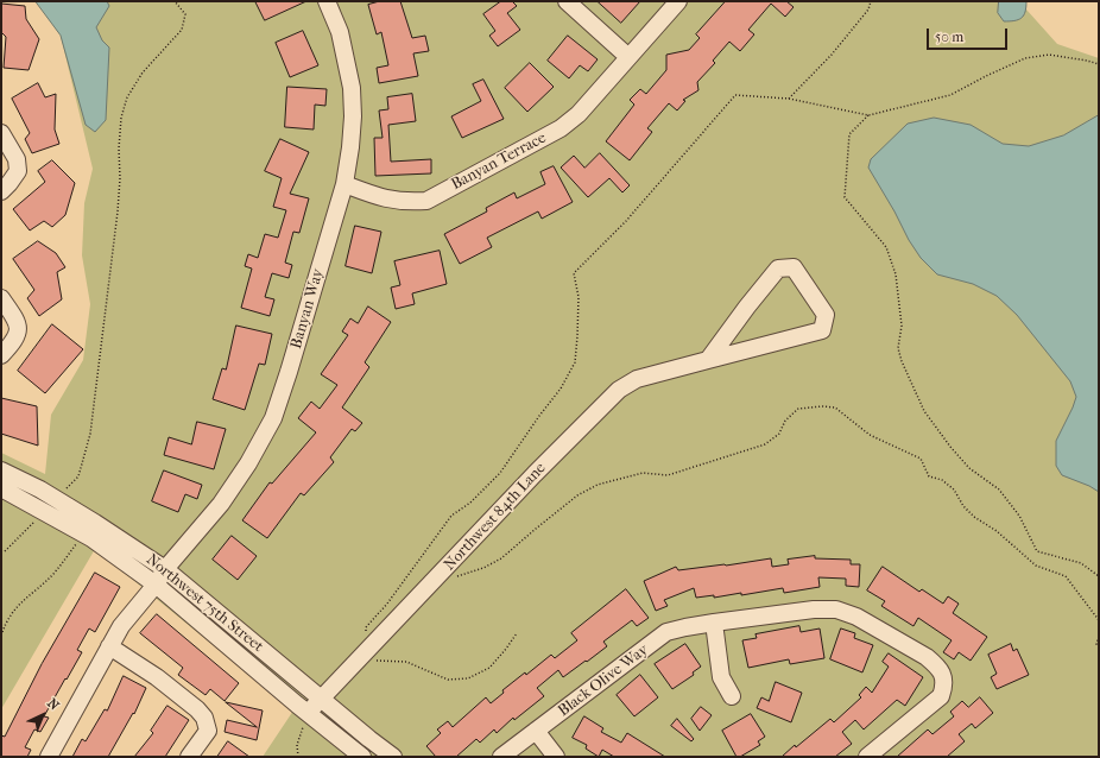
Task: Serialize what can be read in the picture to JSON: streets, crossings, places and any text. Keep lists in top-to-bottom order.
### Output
{
  "streets": {
    "street": [
      "Banyan Terrace",
      "Banyan Way",
      "Northwest 84th Lane",
      "Northwest 75th Street",
      "Black Olive Way"
    ]
  },
  "crossings": [
    ["Banyan Terrace", "Banyan Way"],
    ["Banyan Way", "Northwest 75th Street"],
    ["Northwest 84th Lane", "Northwest 75th Street"]
  ],
  "scale_bar": "50 m",
  "north": "top right"
}
